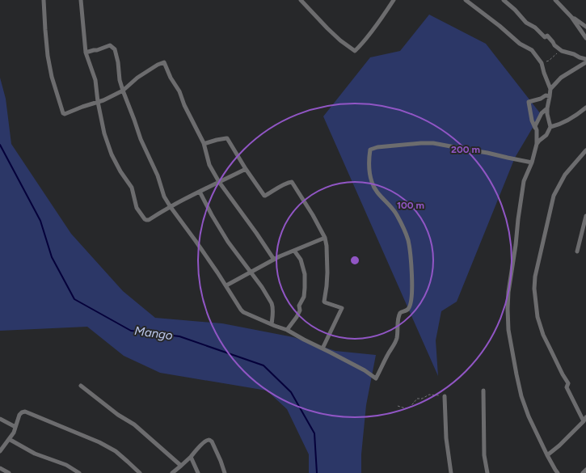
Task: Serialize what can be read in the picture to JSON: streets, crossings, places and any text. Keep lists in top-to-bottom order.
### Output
{
  "water": ["Mango"],
  "rings": ["200 m", "100 m"]
}
